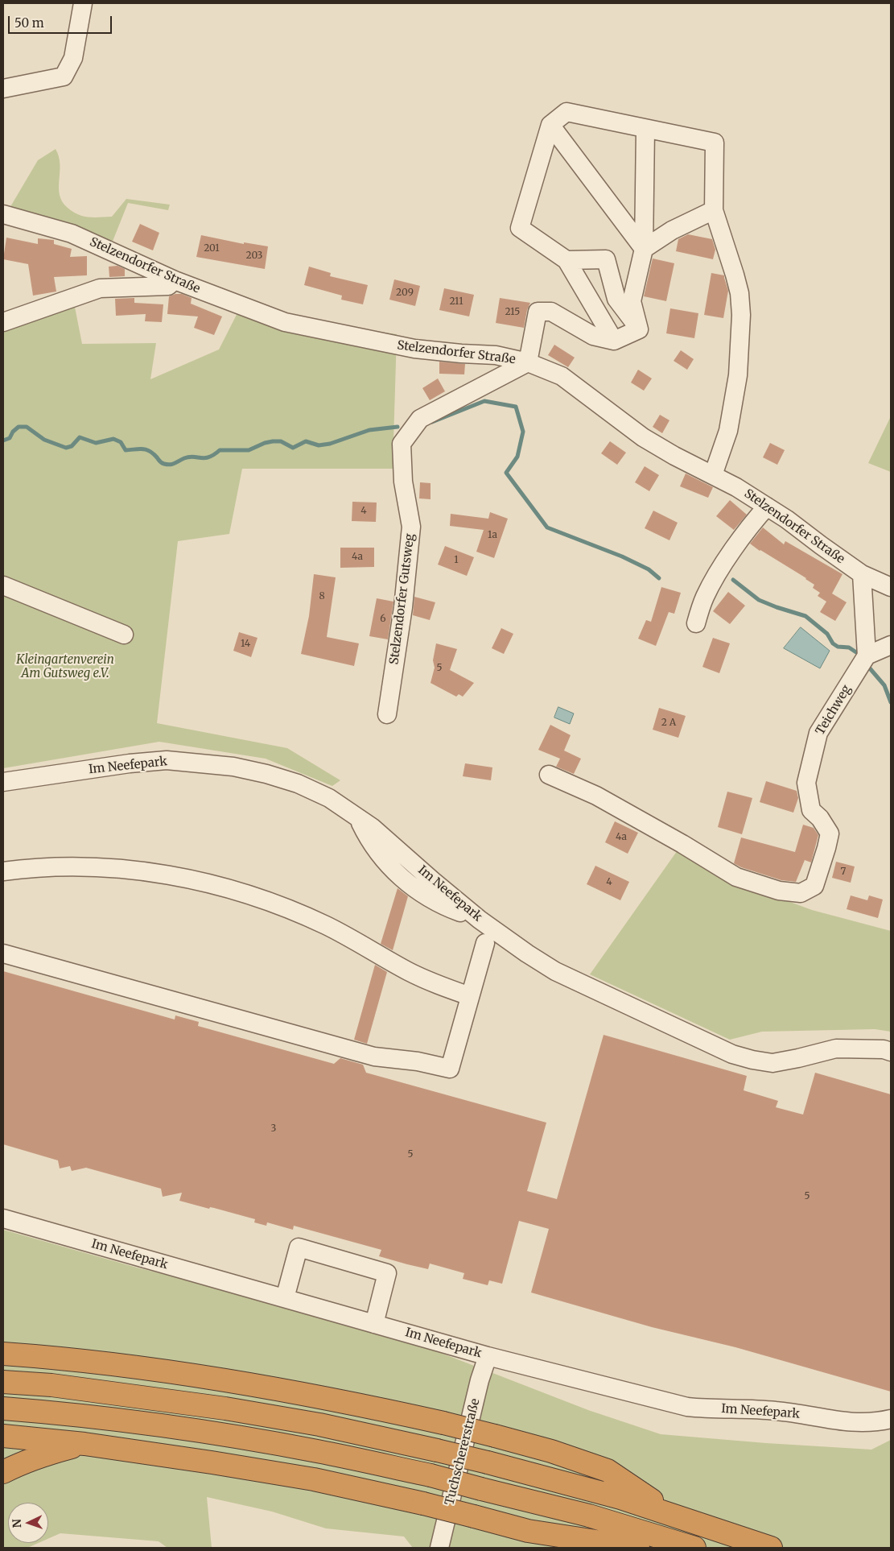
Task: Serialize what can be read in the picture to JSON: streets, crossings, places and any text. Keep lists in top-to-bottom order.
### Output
{
  "streets": {
    "street": [
      "Stelzendorfer Straße",
      "Stelzendorfer Gutsweg",
      "Teichweg",
      "Im Neefepark",
      "Tuchschererstraße"
    ]
  },
  "crossings": [
    ["Stelzendorfer Straße", "Stelzendorfer Gutsweg"],
    ["Im Neefepark", "Tuchschererstraße"]
  ],
  "parks": ["Kleingartenverein Am Gutsweg e.V."],
  "house_numbers": [
    "201",
    "203",
    "209",
    "211",
    "215",
    "4",
    "1a",
    "4a",
    "1",
    "8",
    "6",
    "14",
    "5",
    "2 A",
    "4a",
    "7",
    "4",
    "3",
    "5",
    "5"
  ],
  "scale_bar": "50 m",
  "north": "left"
}
